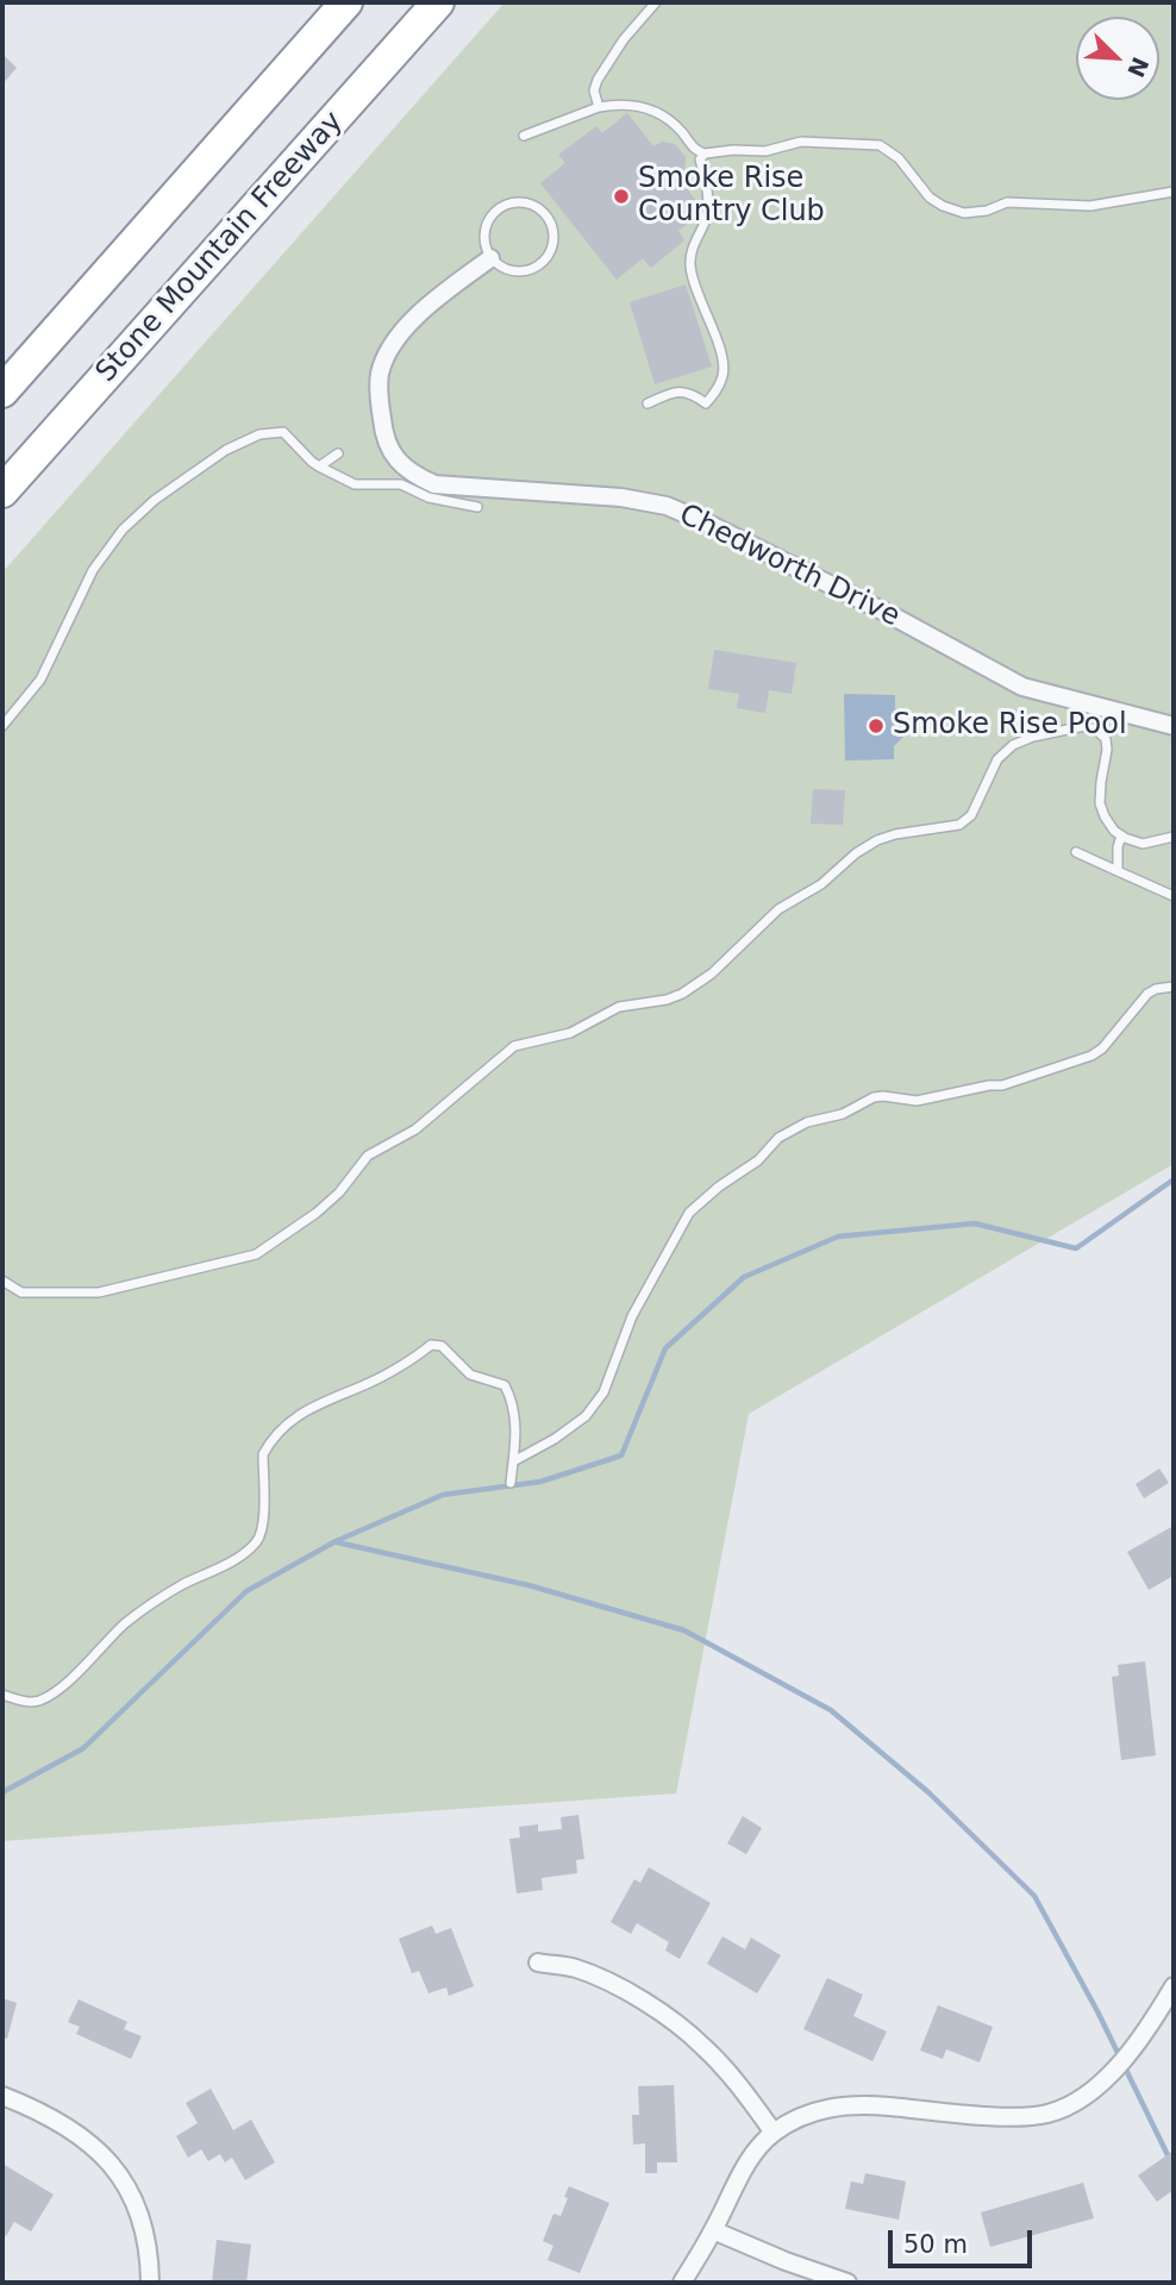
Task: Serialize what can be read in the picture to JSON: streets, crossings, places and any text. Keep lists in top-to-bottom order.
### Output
{
  "streets": {
    "highway": ["Stone Mountain Freeway"],
    "street": ["Chedworth Drive"]
  },
  "places": ["Smoke Rise Country Club", "Smoke Rise Pool"],
  "scale_bar": "50 m",
  "north": "bottom right"
}
